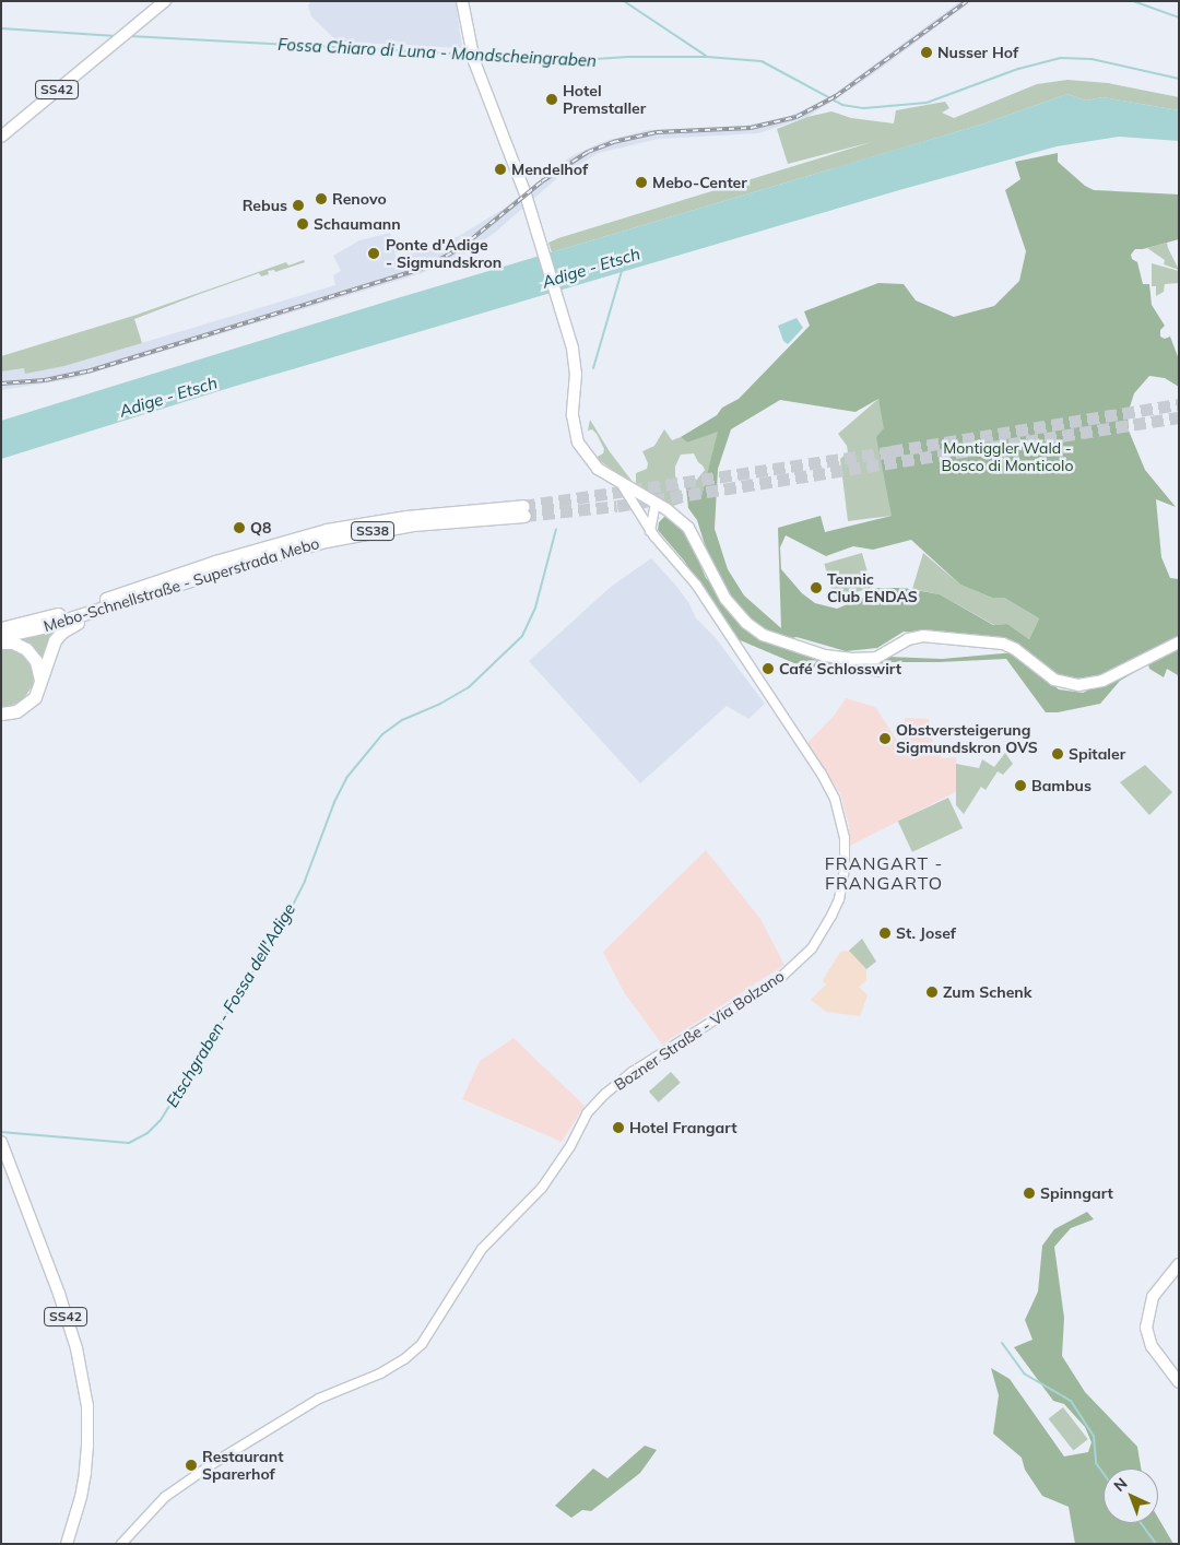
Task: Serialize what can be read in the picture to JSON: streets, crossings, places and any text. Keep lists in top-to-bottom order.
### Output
{
  "streets": {
    "highway": ["SS38", "Mebo-Schnellstraße - Superstrada Mebo"],
    "main road": ["SS42"],
    "street": ["Bozner Straße - Via Bolzano"]
  },
  "districts": ["FRANGART - FRANGARTO"],
  "water": ["Fossa Chiaro di Luna - Mondscheingraben", "Adige - Etsch", "Etschgraben - Fossa dell'Adige"],
  "parks": ["Montiggler Wald - Bosco di Monticolo"],
  "places": [
    "Nusser Hof",
    "Hotel Premstaller",
    "Mendelhof",
    "Mebo-Center",
    "Renovo",
    "Rebus",
    "Schaumann",
    "Ponte d'Adige - Sigmundskron",
    "Q8",
    "Tennic Club ENDAS",
    "Café Schlosswirt",
    "Obstversteigerung Sigmundskron OVS",
    "Spitaler",
    "Bambus",
    "St. Josef",
    "Zum Schenk",
    "Hotel Frangart",
    "Spinngart",
    "Restaurant Sparerhof"
  ],
  "north": "top left"
}
